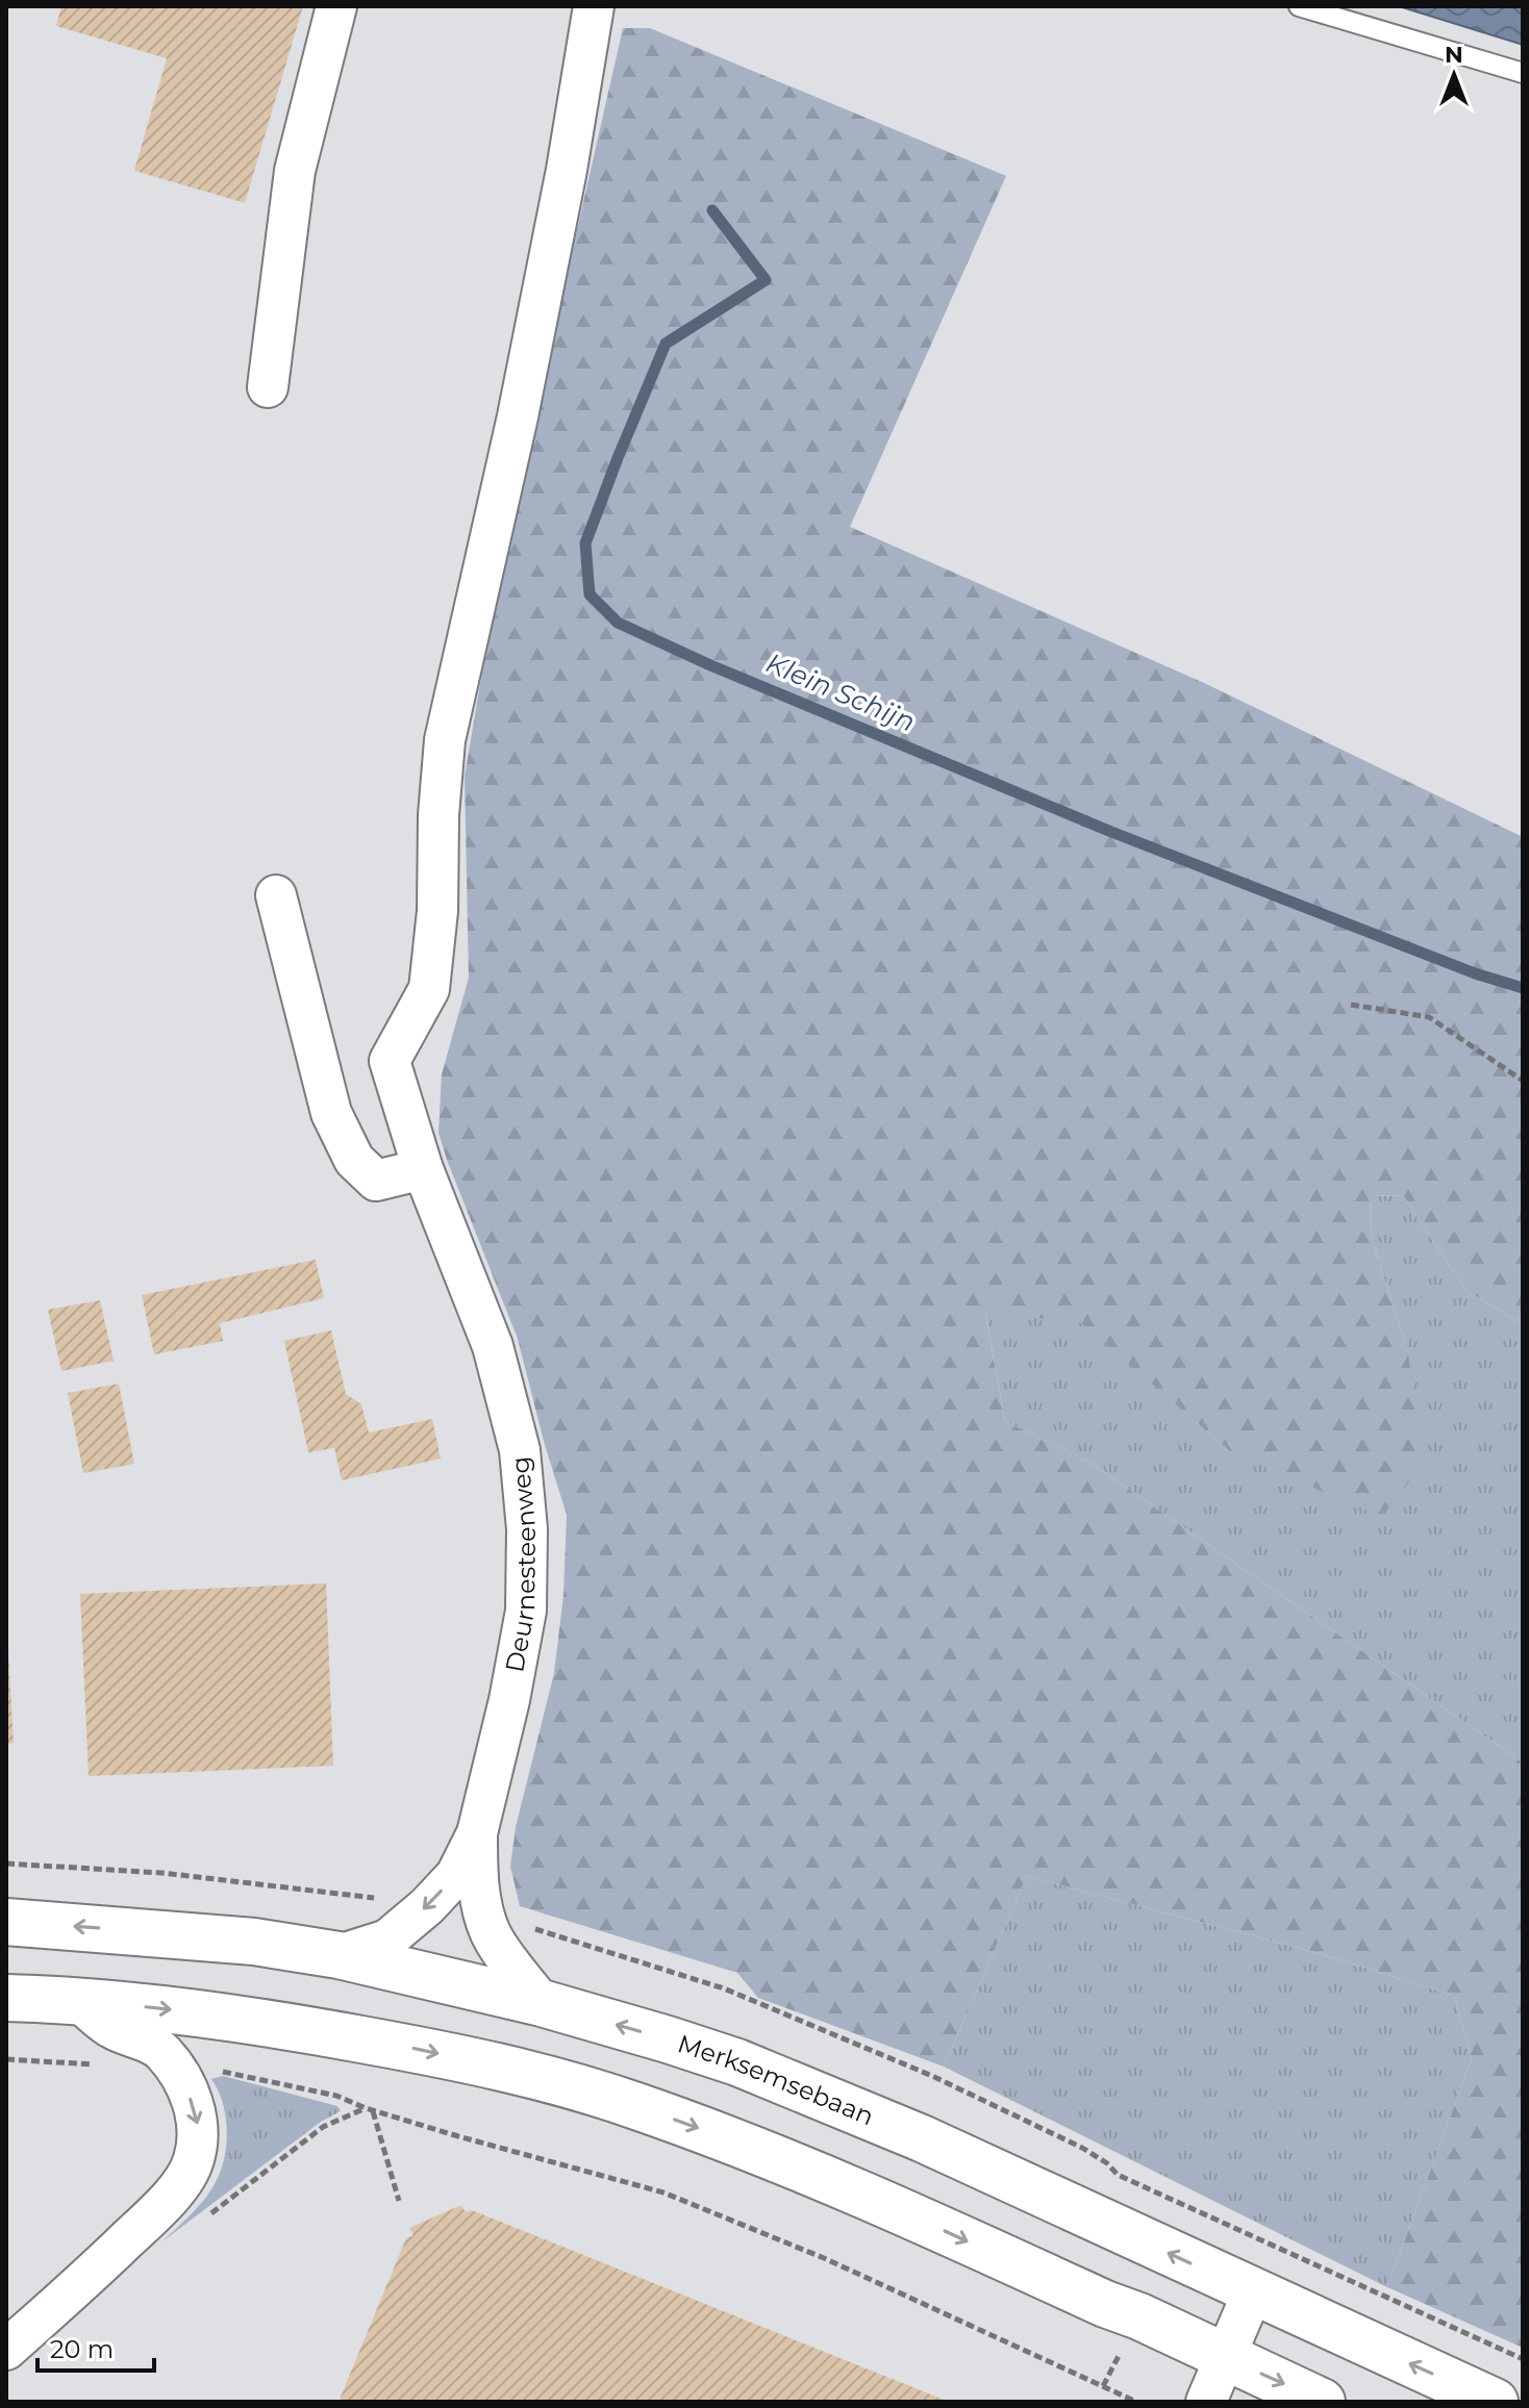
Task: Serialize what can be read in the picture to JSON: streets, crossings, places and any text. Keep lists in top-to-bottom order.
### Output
{
  "streets": {
    "main road": ["Merksemsebaan"],
    "street": ["Deurnesteenweg"]
  },
  "crossings": [
    ["Deurnesteenweg", "Merksemsebaan"]
  ],
  "water": ["Klein Schijn"],
  "scale_bar": "20 m",
  "north": "top"
}
